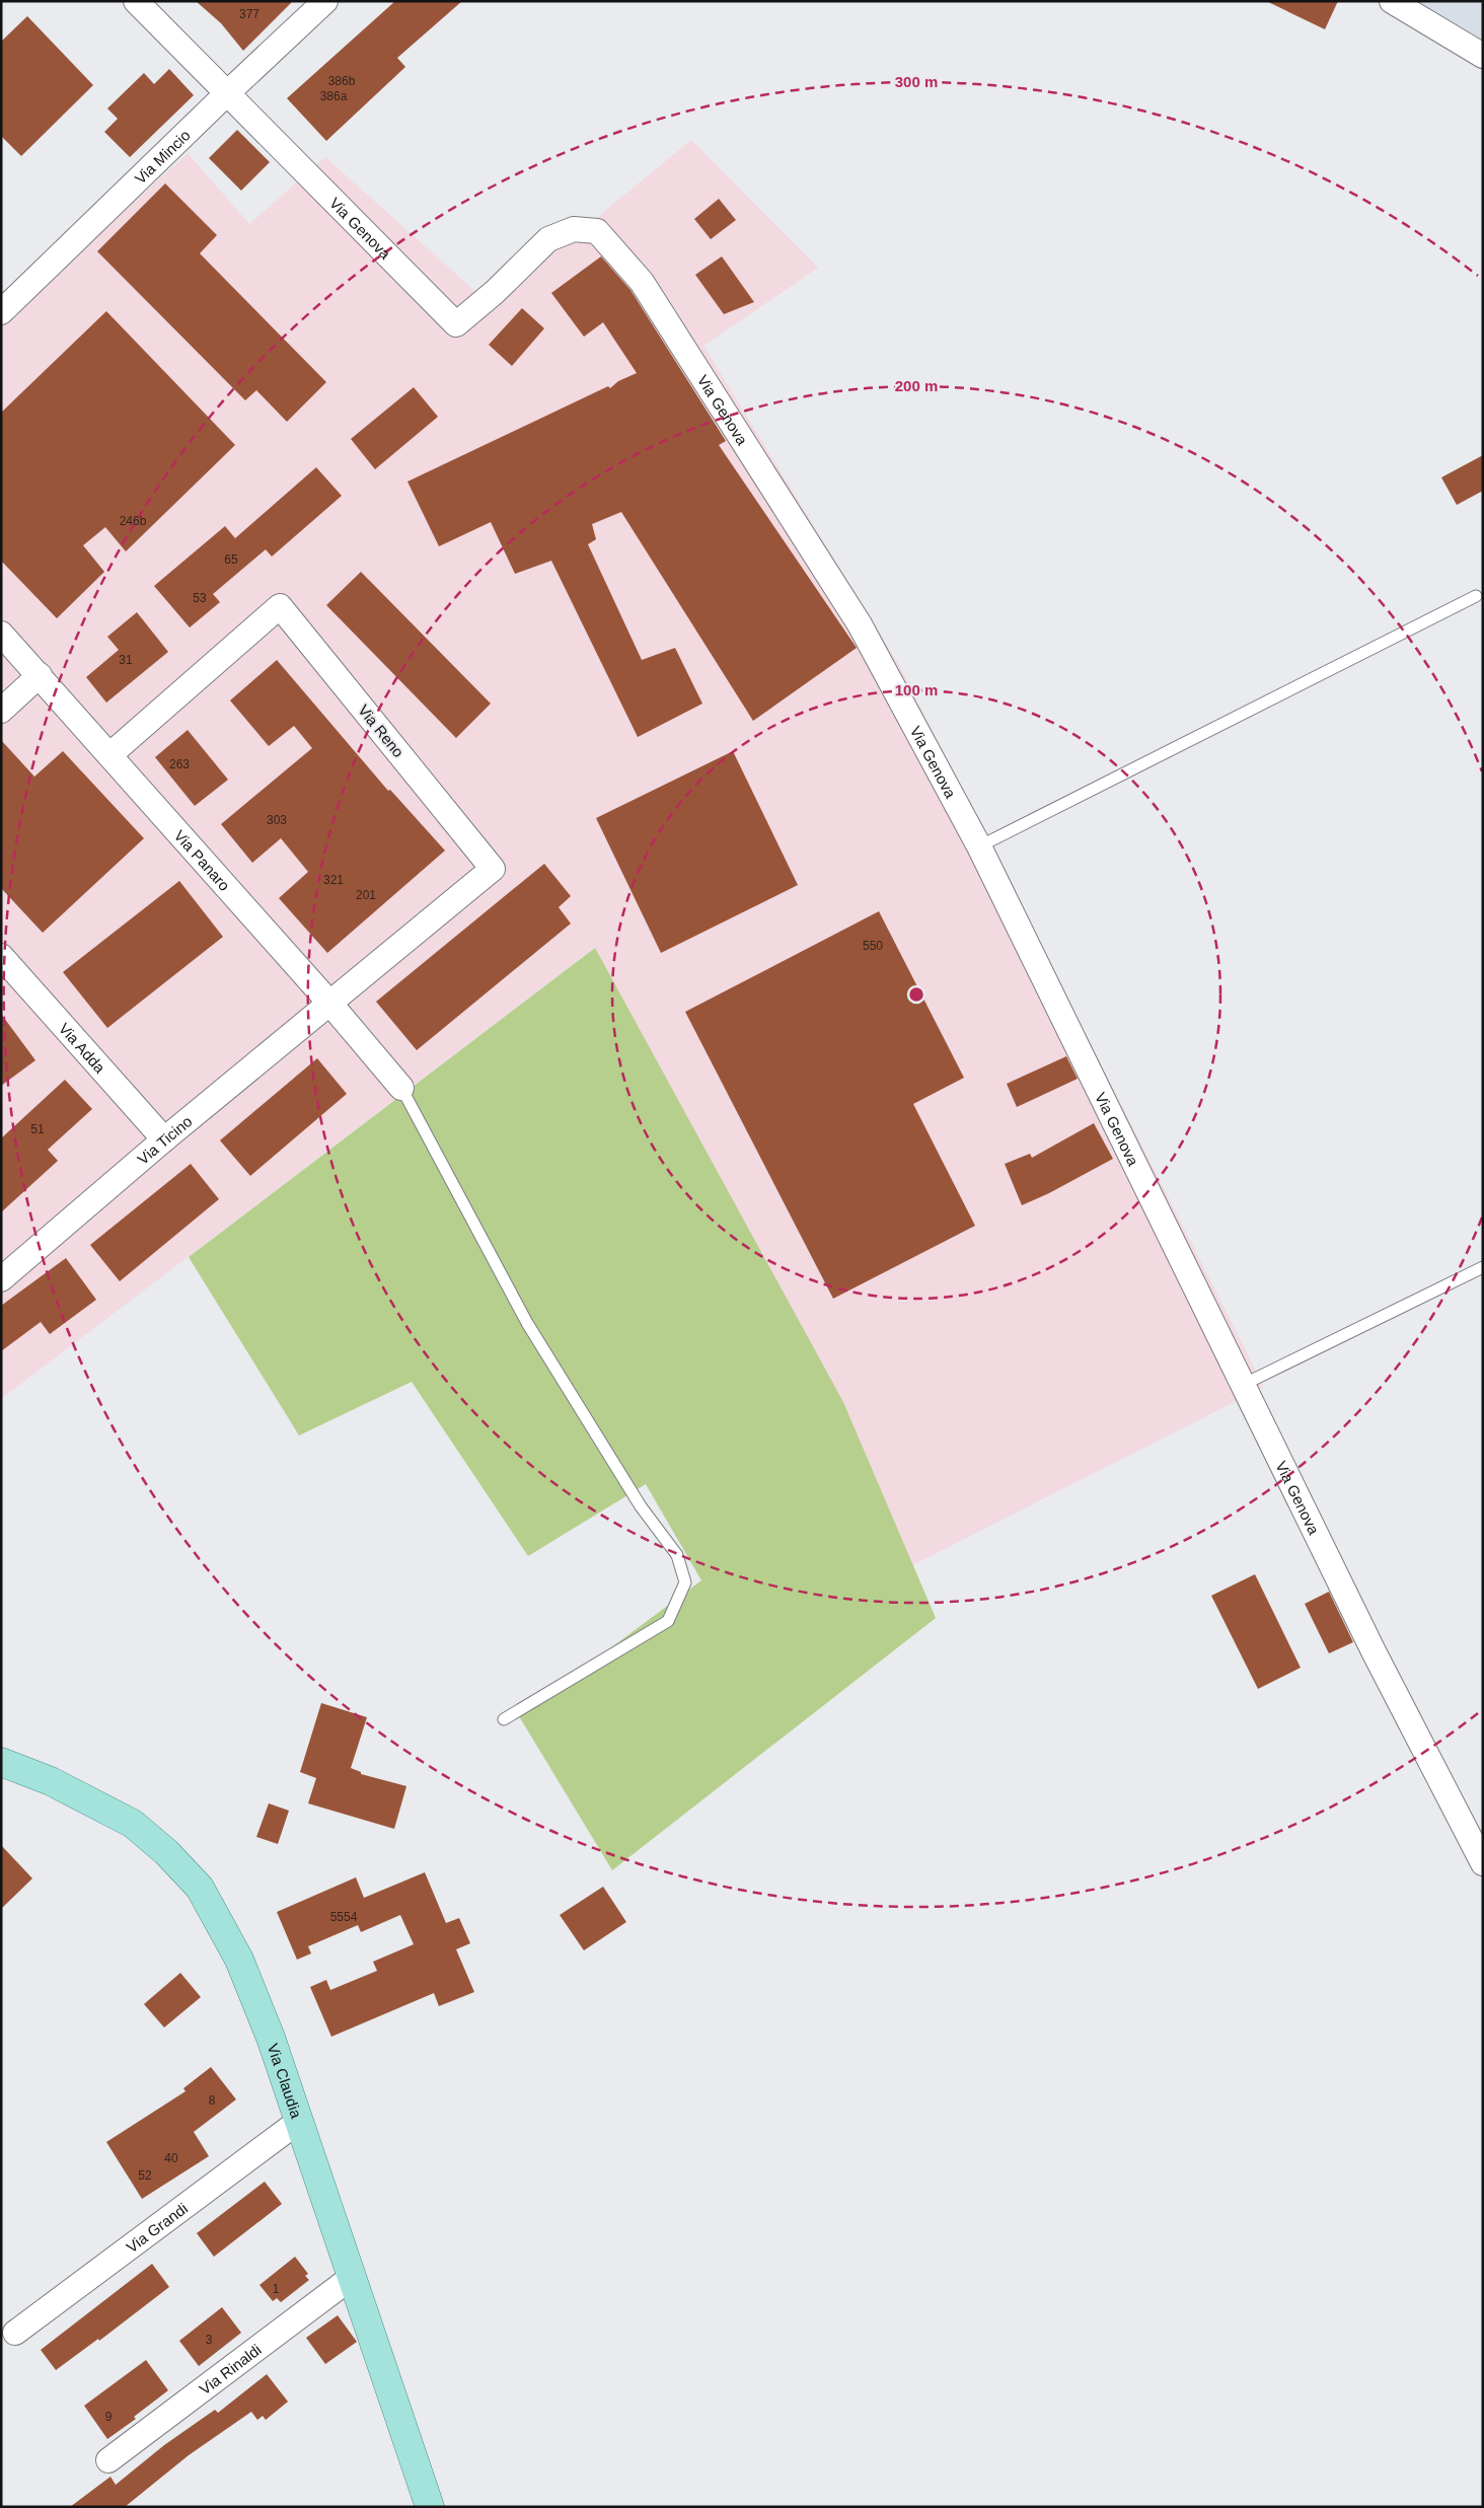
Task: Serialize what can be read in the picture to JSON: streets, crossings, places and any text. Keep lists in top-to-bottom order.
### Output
{
  "streets": {
    "main road": ["Via Claudia"],
    "street": [
      "Via Mincio",
      "Via Genova",
      "Via Reno",
      "Via Panaro",
      "Via Adda",
      "Via Ticino",
      "Via Grandi",
      "Via Rinaldi"
    ]
  },
  "crossings": [
    ["Via Mincio", "Via Genova"],
    ["Via Reno", "Via Panaro"],
    ["Via Reno", "Via Ticino"],
    ["Via Panaro", "Via Ticino"],
    ["Via Adda", "Via Ticino"],
    ["Via Claudia", "Via Grandi"],
    ["Via Claudia", "Via Rinaldi"]
  ],
  "house_numbers": [
    "377",
    "386b",
    "386a",
    "246b",
    "65",
    "53",
    "31",
    "263",
    "303",
    "321",
    "201",
    "550",
    "51",
    "5554",
    "8",
    "40",
    "52",
    "1",
    "3",
    "9"
  ],
  "rings": ["300 m", "200 m", "100 m"]
}
